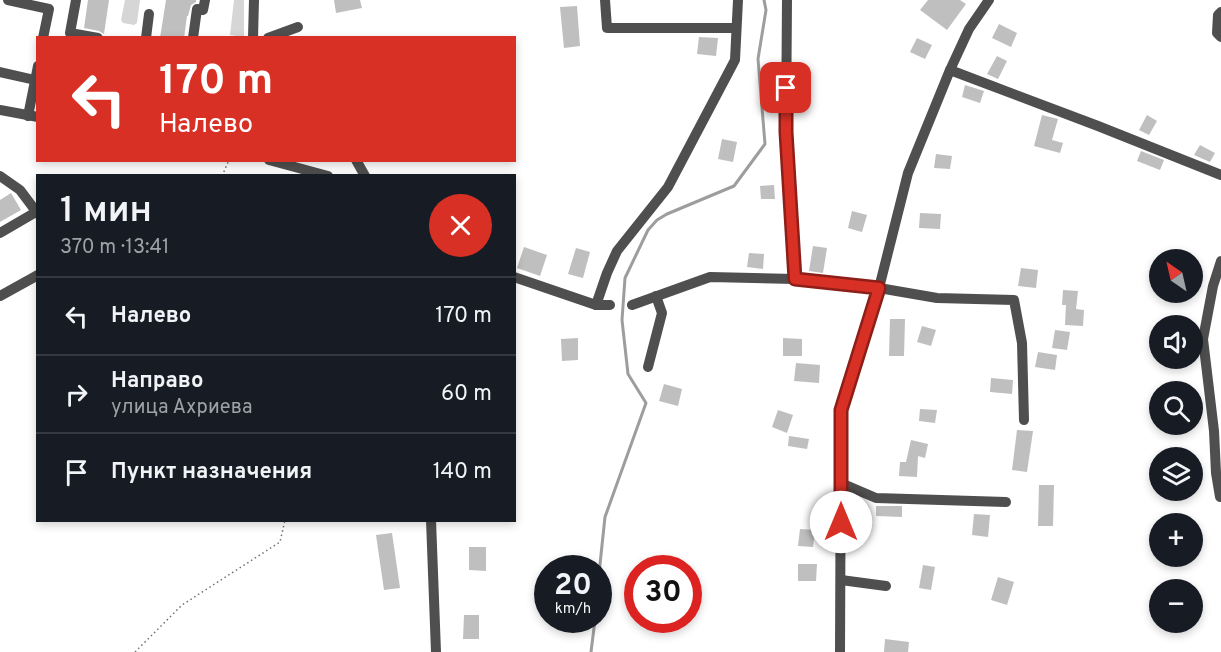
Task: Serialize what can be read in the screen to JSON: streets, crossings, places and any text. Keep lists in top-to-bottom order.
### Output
{
  "north": "top left",
  "page": {
    "turn": ["170 m", "Налево"],
    "heading": ["1 мин", "370 m · 13:41"],
    "map_buttons": ["+", "−"],
    "list": [
      {
        "name": "Налево",
        "value": "170 m"
      },
      {
        "name": "Направо",
        "note": "улица Ахриева",
        "value": "60 m"
      },
      {
        "name": "Пункт назначения",
        "value": "140 m"
      }
    ],
    "speed": "20 km/h",
    "limit": "30"
  }
}
